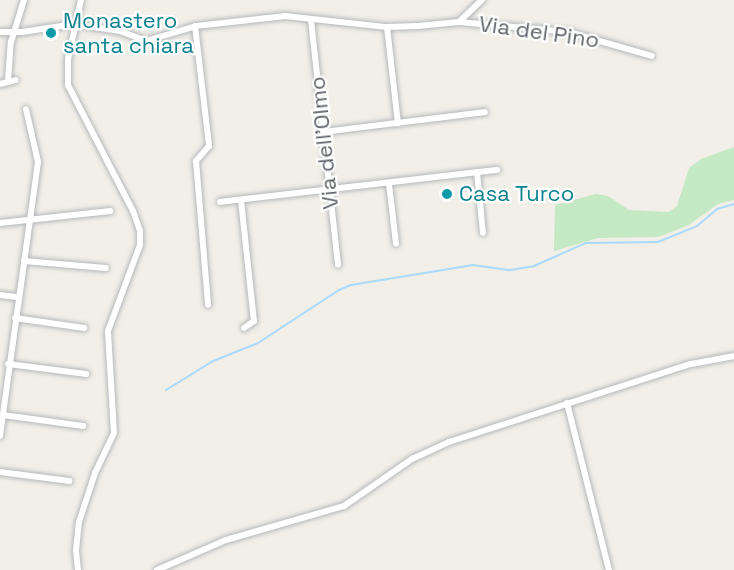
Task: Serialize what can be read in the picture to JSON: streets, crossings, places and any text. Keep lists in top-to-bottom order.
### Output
{
  "streets": {
    "street": ["Via del Pino", "Via dell'Olmo"]
  },
  "crossings": [
    ["Via del Pino", "Via dell'Olmo"]
  ],
  "places": ["Monastero santa chiara", "Casa Turco"]
}
